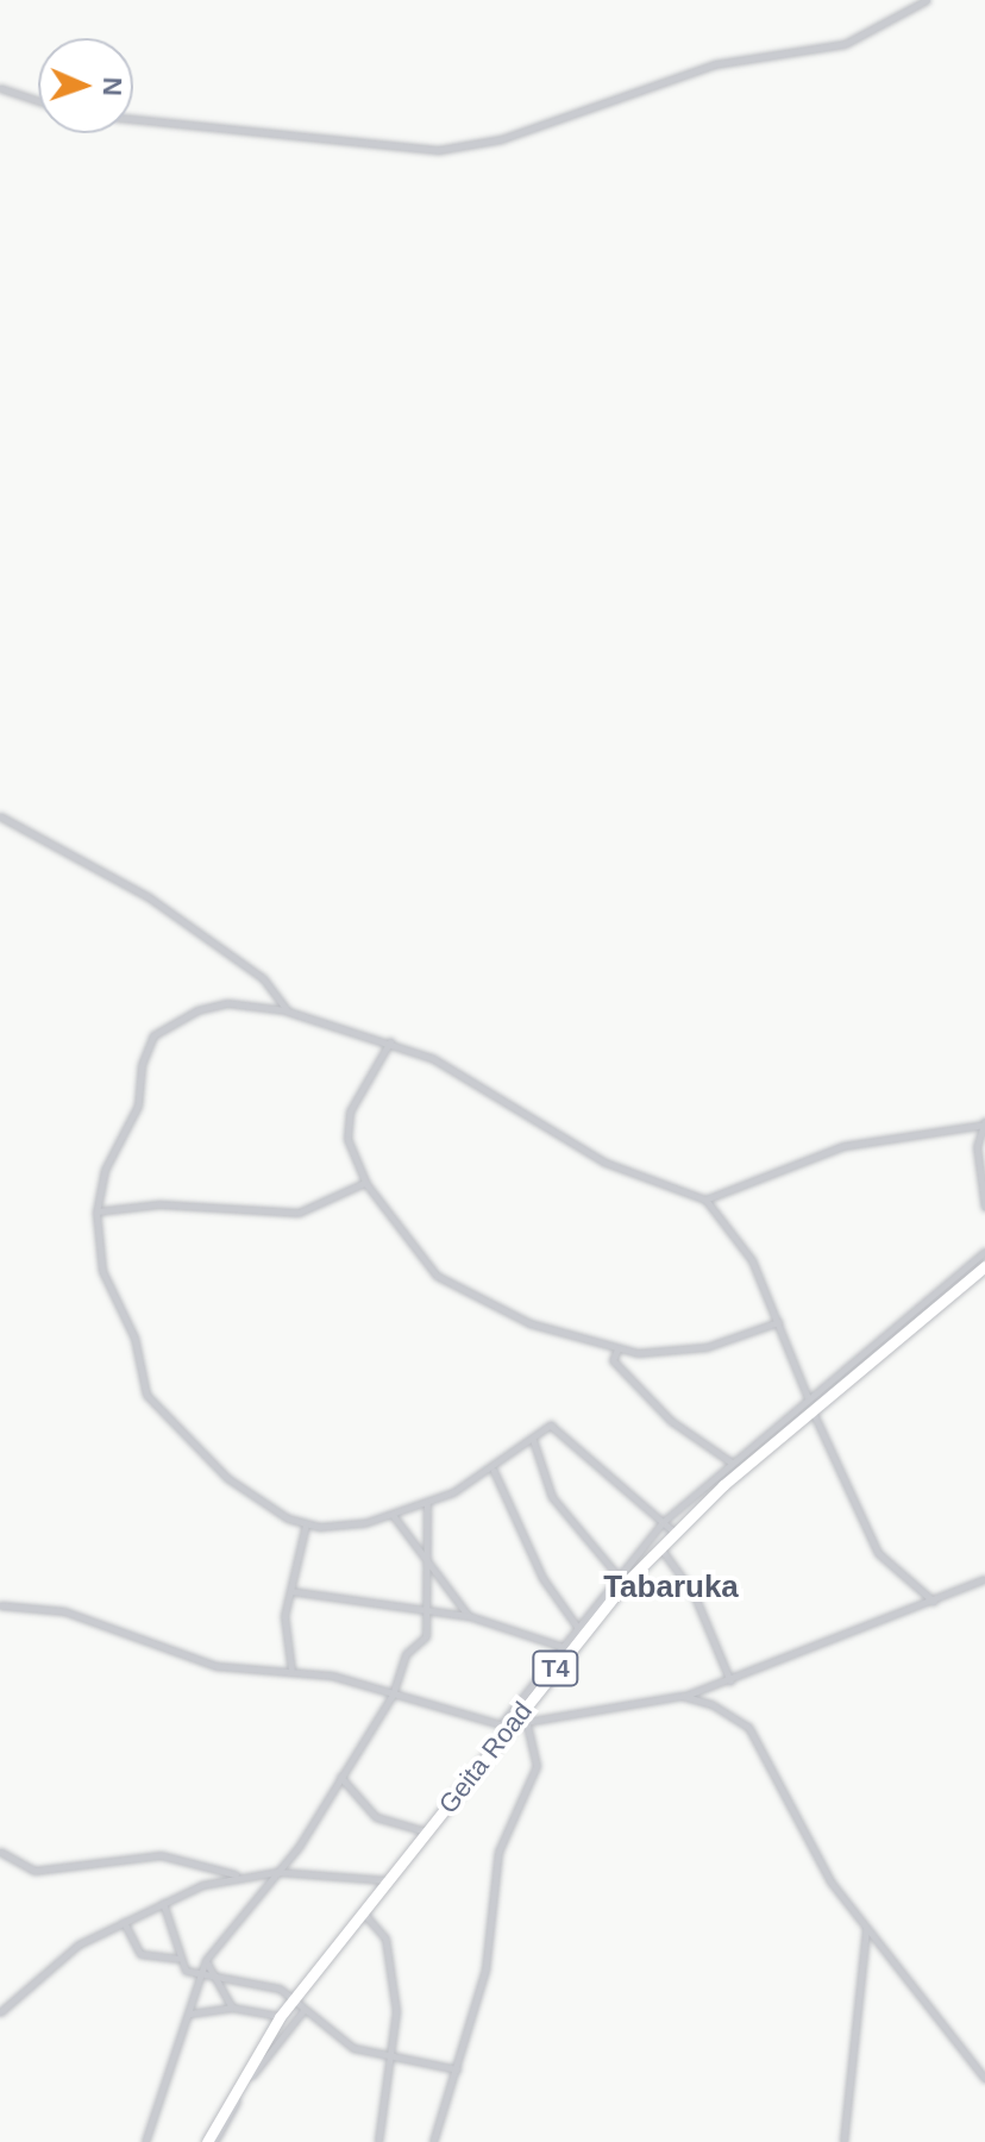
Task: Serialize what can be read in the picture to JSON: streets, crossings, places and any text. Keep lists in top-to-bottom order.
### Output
{
  "streets": {
    "highway": ["T4", "Geita Road"]
  },
  "districts": ["Tabaruka"],
  "north": "right"
}
